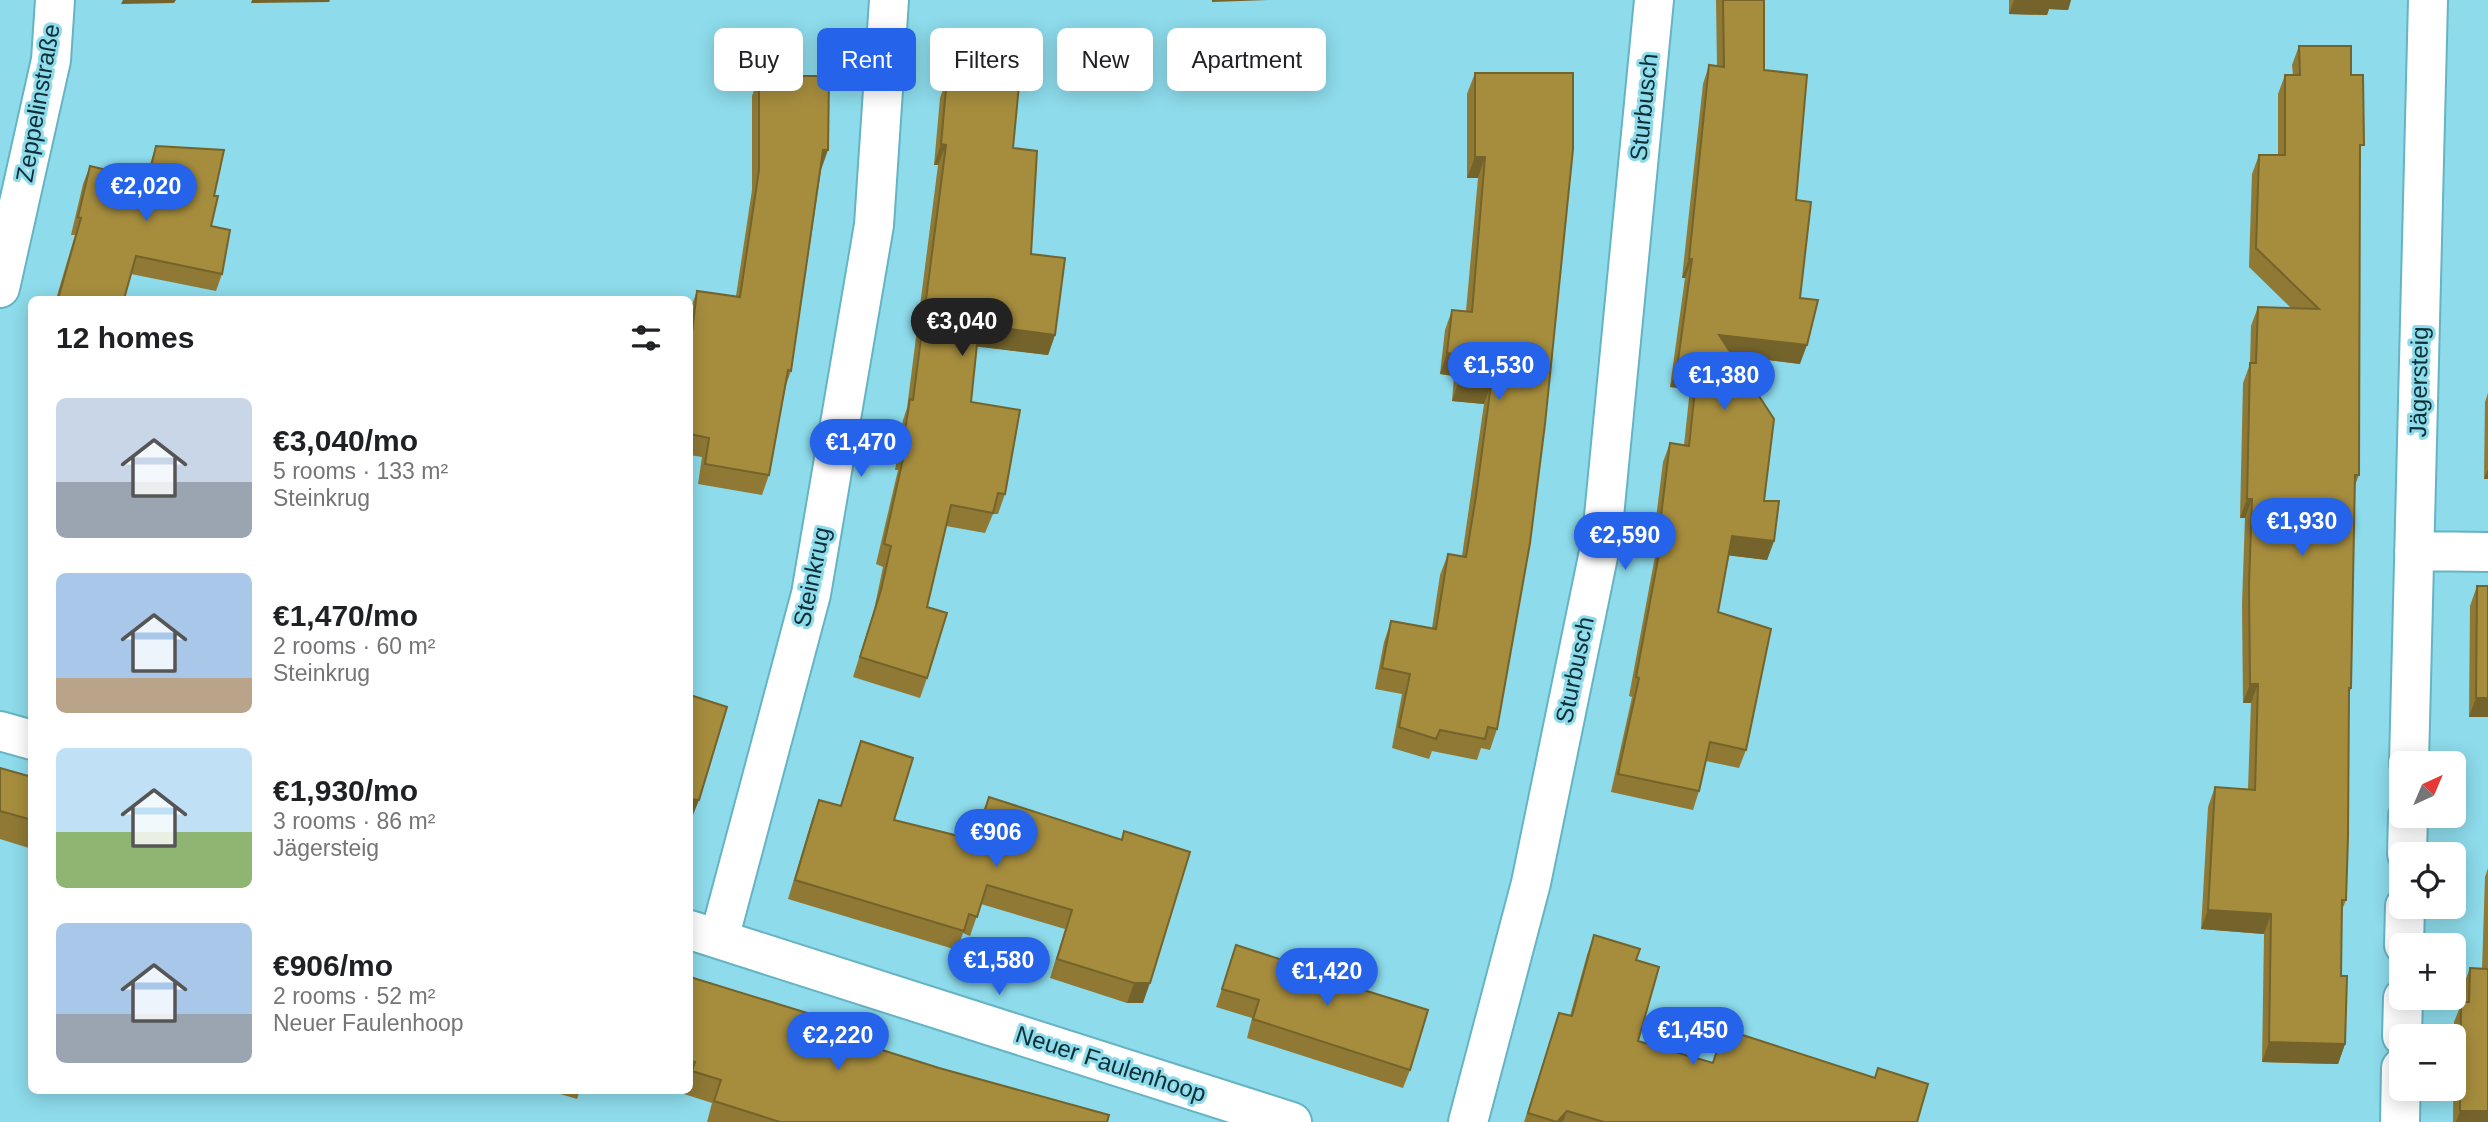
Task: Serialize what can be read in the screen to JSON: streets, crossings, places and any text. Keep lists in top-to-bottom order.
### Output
{
  "streets": {
    "street": [
      "Zeppelinstraße",
      "Sturbusch",
      "Jägersteig",
      "Steinkrug",
      "Neuer Faulenhoop"
    ]
  },
  "crossings": [
    ["Steinkrug", "Neuer Faulenhoop"]
  ],
  "north": "top right",
  "page": {
    "chip": [
      "Buy",
      "Rent",
      "Filters",
      "New",
      "Apartment"
    ],
    "price": [
      "€2,020",
      "€3,040",
      "€1,530",
      "€1,380",
      "€1,470",
      "€1,930",
      "€2,590",
      "€906",
      "€1,580",
      "€1,420",
      "€1,450",
      "€2,220"
    ],
    "heading": "12 homes",
    "list": [
      {
        "name": "€3,040/mo",
        "note": "5 rooms · 133 m² · Steinkrug"
      },
      {
        "name": "€1,470/mo",
        "note": "2 rooms · 60 m² · Steinkrug"
      },
      {
        "name": "€1,930/mo",
        "note": "3 rooms · 86 m² · Jägersteig"
      },
      {
        "name": "€906/mo",
        "note": "2 rooms · 52 m² · Neuer Faulenhoop"
      }
    ],
    "map_buttons": ["+", "−"]
  }
}
